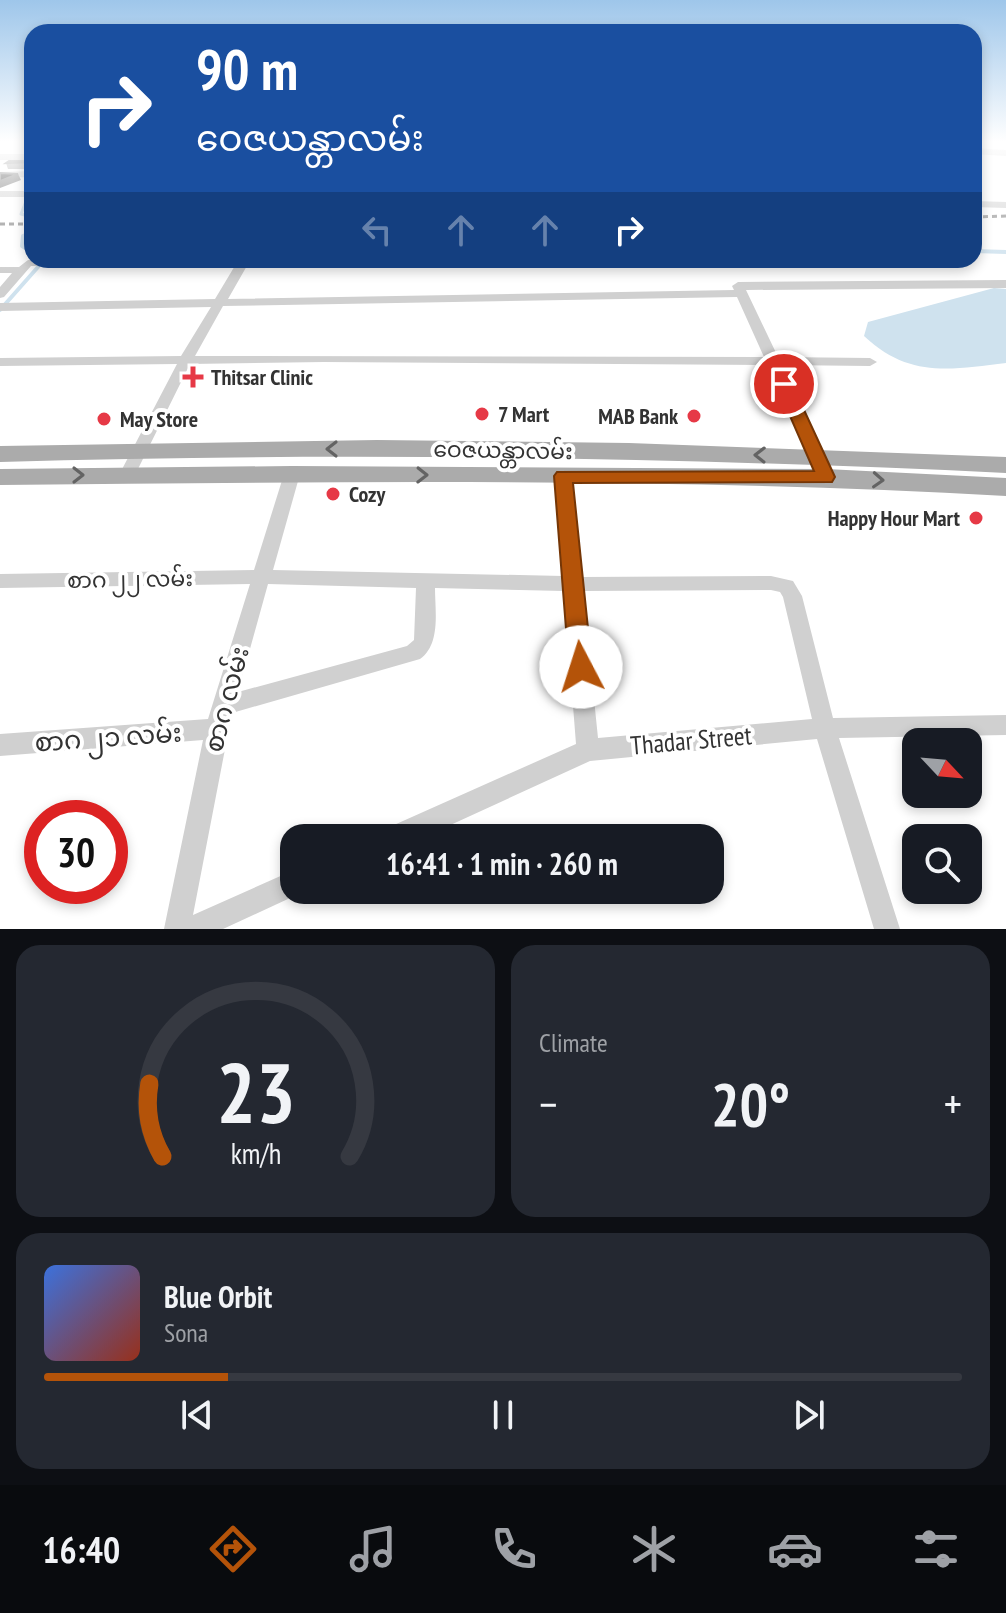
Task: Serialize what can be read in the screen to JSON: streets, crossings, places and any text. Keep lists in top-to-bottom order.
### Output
{
  "streets": {
    "main road": ["ဝေဇယန္တာလမ်း"],
    "street": [
      "စာဂ ၂၂ လမ်း",
      "စာဂ လမ်း",
      "စာဂ ၂၁ လမ်း",
      "Thadar Street"
    ]
  },
  "crossings": [
    ["ဝေဇယန္တာလမ်း", "စာဂ လမ်း"],
    ["စာဂ ၂၂ လမ်း", "စာဂ လမ်း"],
    ["စာဂ ၂၂ လမ်း", "Thadar Street"],
    ["စာဂ လမ်း", "စာဂ ၂၁ လမ်း"]
  ],
  "places": {
    "health": ["Thitsar Clinic"],
    "other": [
      "7 Mart",
      "MAB Bank",
      "May Store",
      "Cozy",
      "Happy Hour Mart"
    ]
  },
  "north": "bottom right",
  "page": {
    "turn": ["90 m", "ဝေဇယန္တာလမ်း"],
    "limit": "30",
    "trip": "16:41 · 1 min · 260 m",
    "tile": "Climate",
    "heat": ["−", "20°", "+"],
    "song": ["Blue Orbit", "Sona"],
    "tabs": "16:40",
    "gauge": ["23", "km/h"]
  }
}
